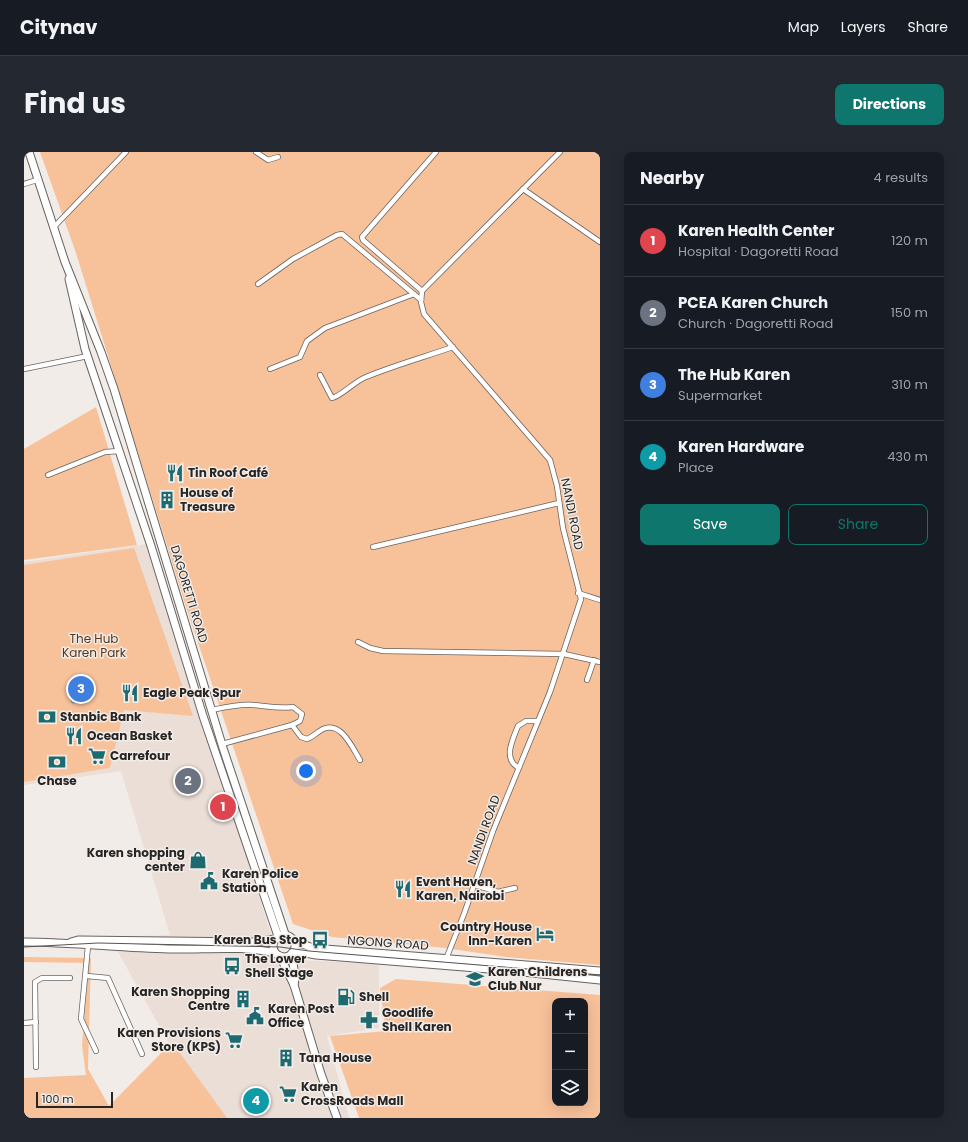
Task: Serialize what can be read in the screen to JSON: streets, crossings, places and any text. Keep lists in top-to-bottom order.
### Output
{
  "streets": {
    "main road": ["DAGORETTI ROAD", "NGONG ROAD"],
    "street": ["NANDI ROAD"]
  },
  "crossings": [
    ["NANDI ROAD", "NGONG ROAD"],
    ["DAGORETTI ROAD", "NGONG ROAD"]
  ],
  "parks": ["The Hub Karen Park"],
  "places": {
    "restaurant": [
      "Tin Roof Café",
      "Eagle Peak Spur",
      "Ocean Basket",
      "Event Haven, Karen, Nairobi"
    ],
    "building": ["House of Treasure", "Karen Shopping Centre", "Tana House"],
    "bank": ["Stanbic Bank", "Chase"],
    "supermarket": ["Carrefour", "Karen Provisions Store (KPS)", "Karen CrossRoads Mall"],
    "shop": ["Karen shopping center"],
    "public building": ["Karen Police Station", "Karen Post Office"],
    "hotel": ["Country House Inn-Karen"],
    "bus stop": ["Karen Bus Stop", "The Lower Shell Stage"],
    "school or university": ["Karen Childrens Club Nur"],
    "fuel station": ["Shell"],
    "pharmacy": ["Goodlife Shell Karen"]
  },
  "scale_bar": "100 m",
  "page": {
    "header": "Citynav",
    "nav": ["Map", "Layers", "Share"],
    "title": "Find us",
    "buttons": [
      "Directions",
      ["Save", "Share"]
    ],
    "heading": ["Nearby", "4 results"],
    "list": [
      {
        "mark": "1",
        "name": "Karen Health Center",
        "note": "Hospital · Dagoretti Road",
        "value": "120 m"
      },
      {
        "mark": "2",
        "name": "PCEA Karen Church",
        "note": "Church · Dagoretti Road",
        "value": "150 m"
      },
      {
        "mark": "3",
        "name": "The Hub Karen",
        "note": "Supermarket",
        "value": "310 m"
      },
      {
        "mark": "4",
        "name": "Karen Hardware",
        "note": "Place",
        "value": "430 m"
      }
    ],
    "pins": [
      "3",
      "2",
      "1",
      "4"
    ],
    "map_buttons": ["+", "−"],
    "scale": "100 m"
  }
}
